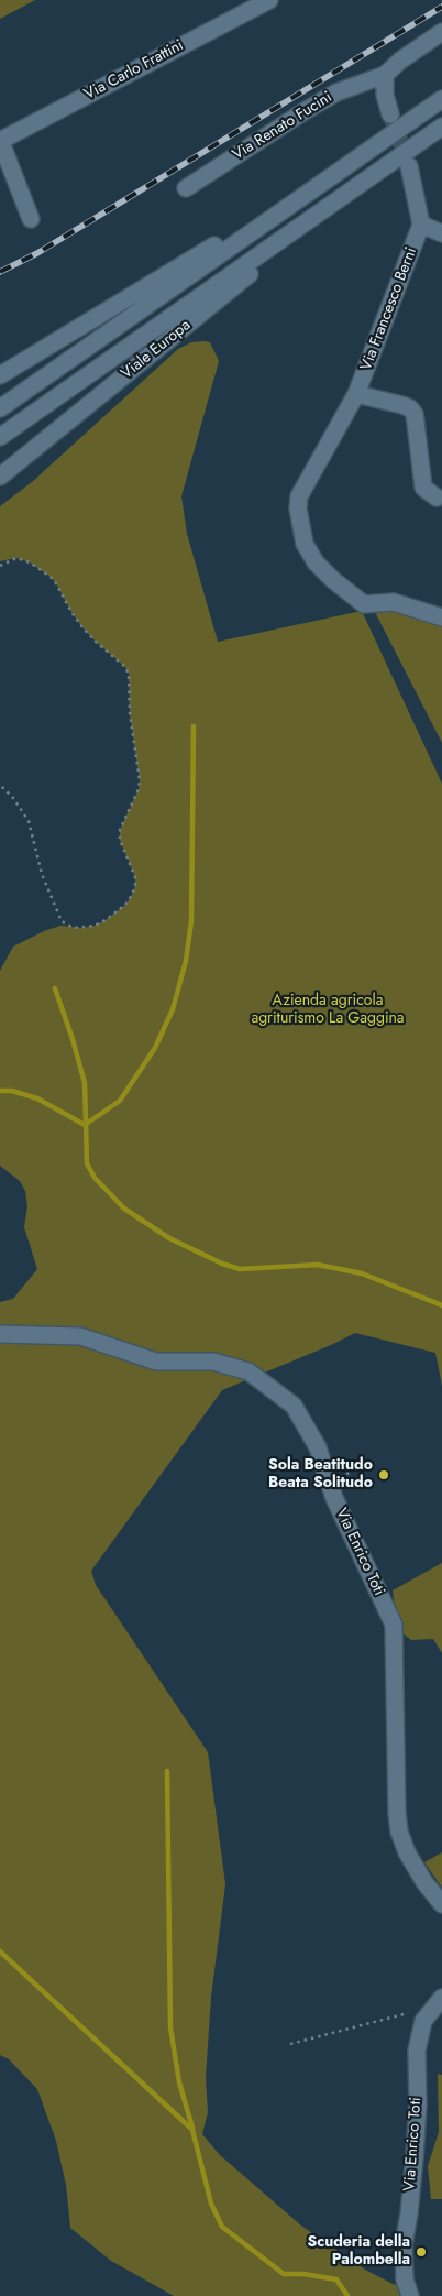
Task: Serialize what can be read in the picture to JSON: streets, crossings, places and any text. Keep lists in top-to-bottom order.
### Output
{
  "streets": {
    "street": [
      "Via Carlo Frattini",
      "Via Renato Fucini",
      "Via Francesco Berni",
      "Viale Europa",
      "Via Enrico Toti"
    ]
  },
  "parks": ["Azienda agricola agriturismo La Gaggina"],
  "places": ["Sola Beatitudo Beata Solitudo", "Scuderia della Palombella"]
}
